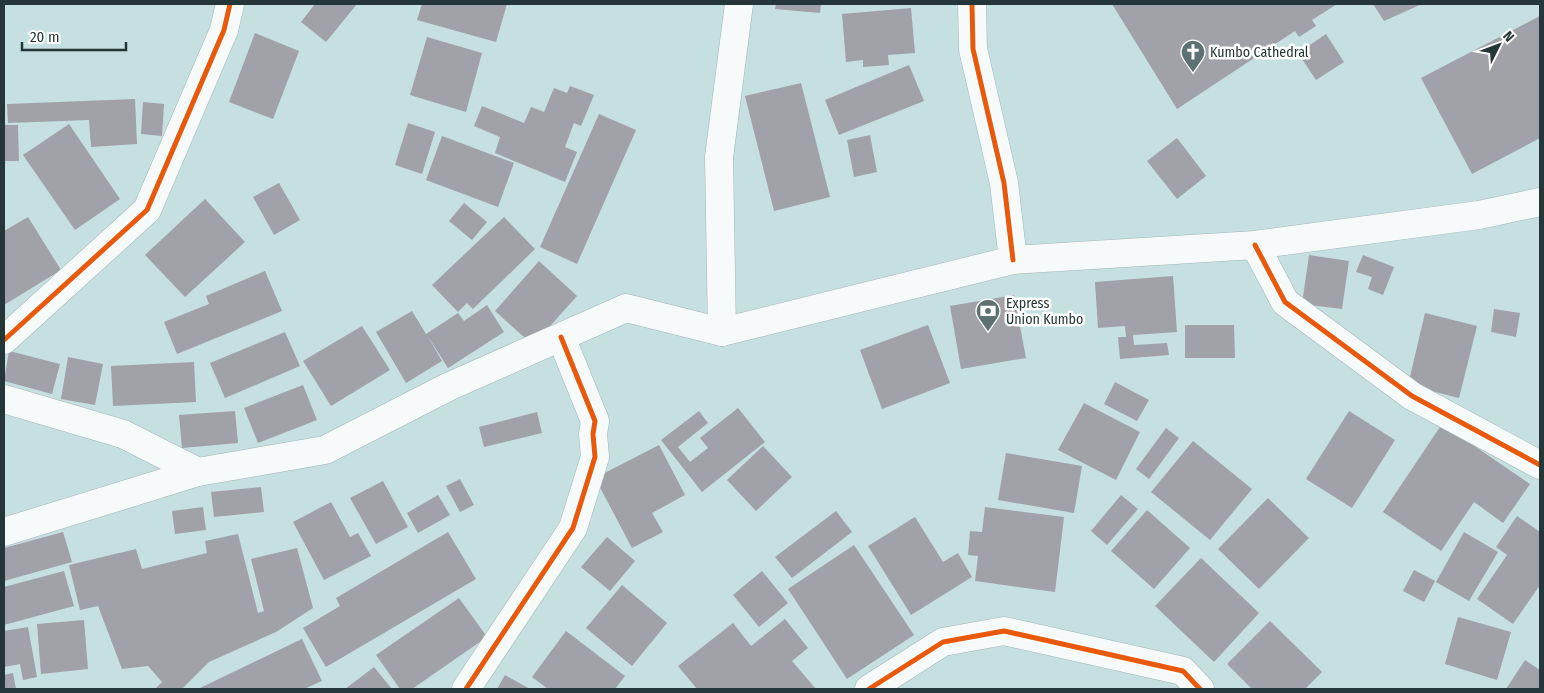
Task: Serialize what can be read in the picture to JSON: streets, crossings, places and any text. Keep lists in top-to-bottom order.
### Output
{
  "places": {
    "church": ["Kumbo Cathedral"],
    "bank": ["Express Union Kumbo"]
  },
  "scale_bar": "20 m",
  "north": "top right"
}
